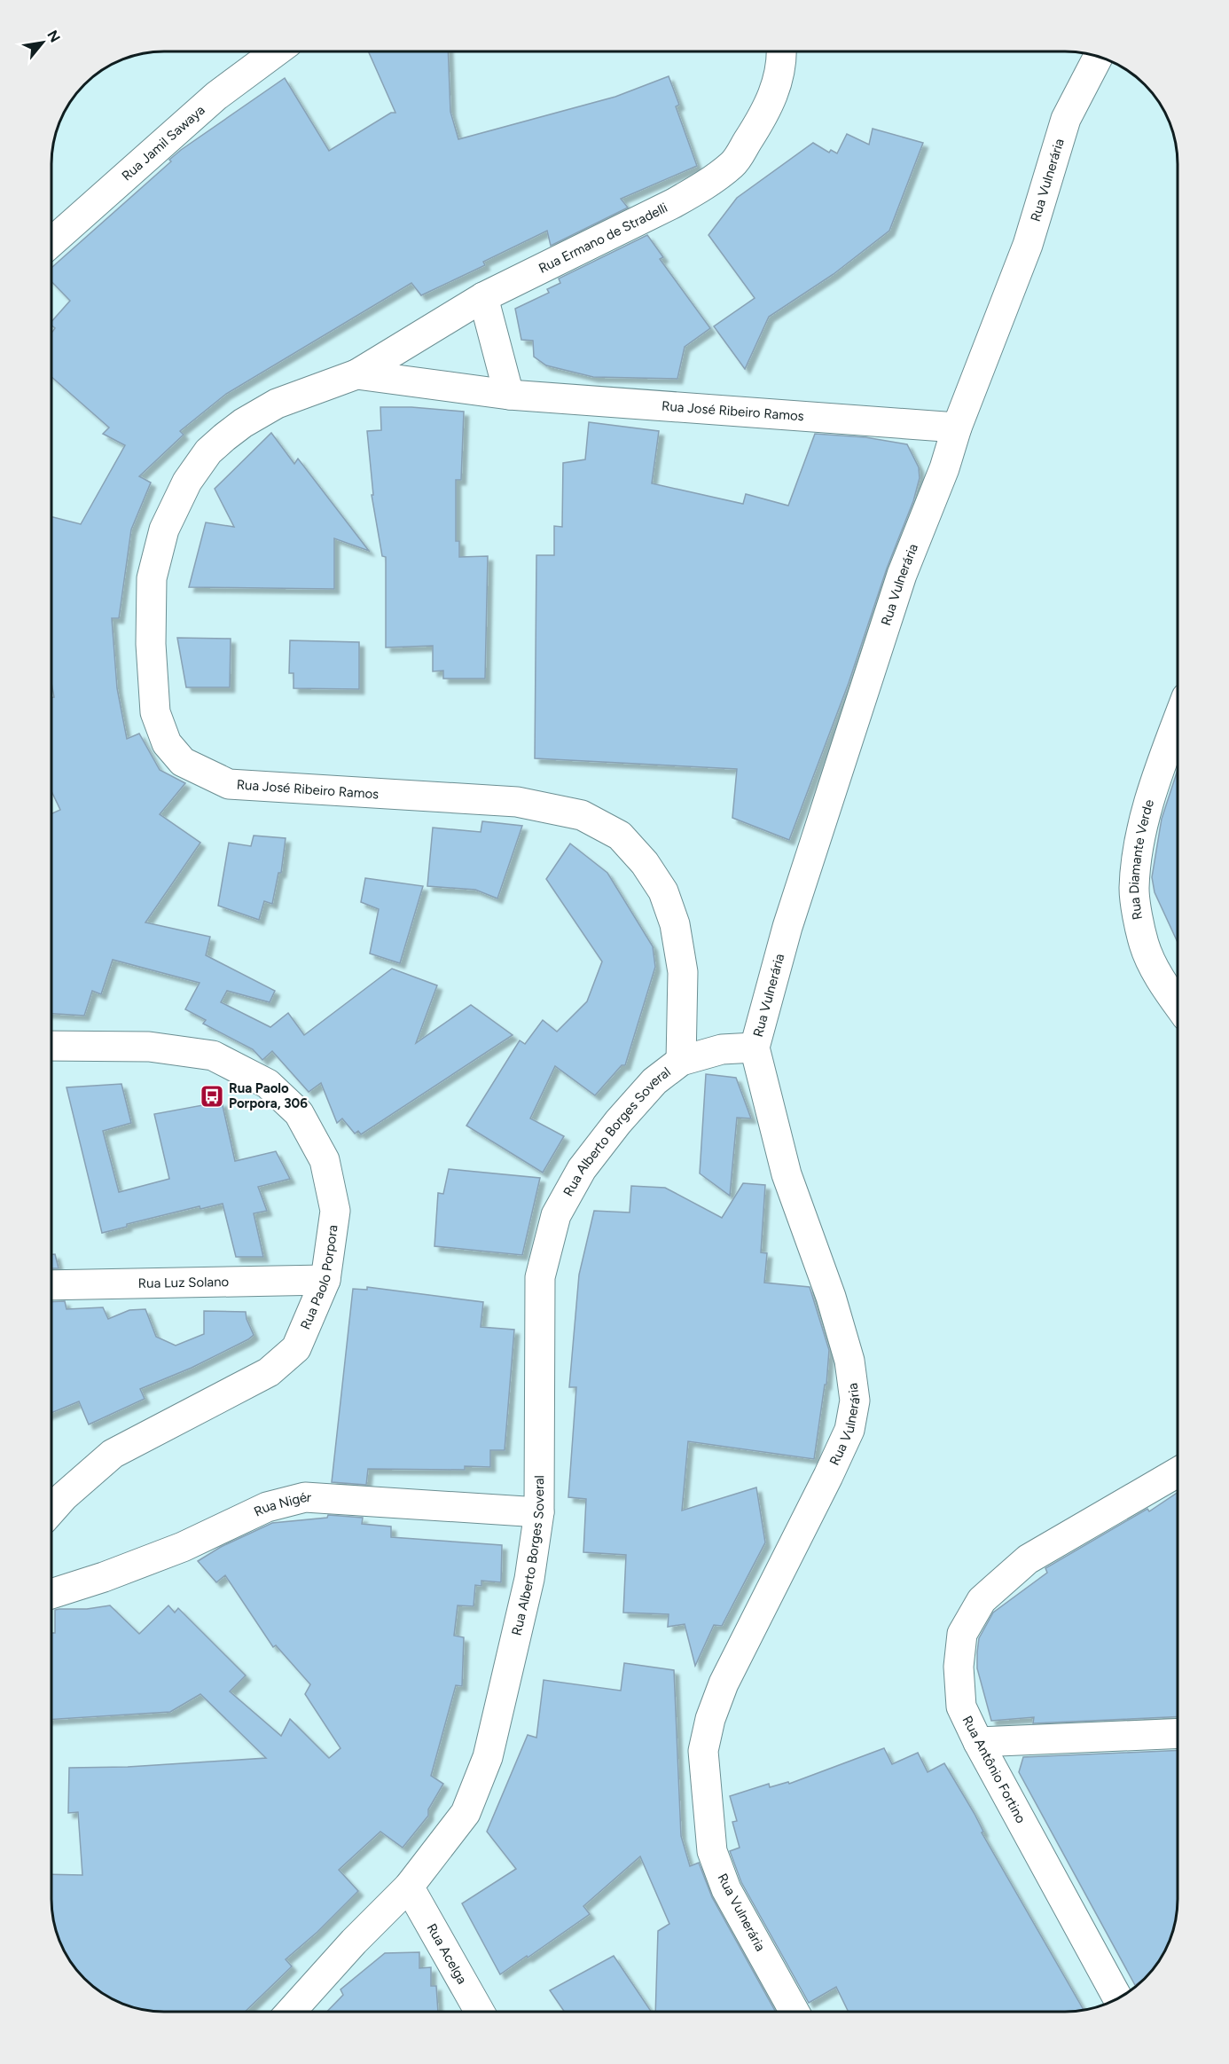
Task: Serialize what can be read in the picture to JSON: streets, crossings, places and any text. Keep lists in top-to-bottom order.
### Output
{
  "streets": {
    "street": [
      "Rua Jamil Sawaya",
      "Rua Vulnerária",
      "Rua Ermano de Stradelli",
      "Rua José Ribeiro Ramos",
      "Rua Diamante Verde",
      "Rua Alberto Borges Soveral",
      "Rua Paolo Porpora",
      "Rua Luz Solano",
      "Rua Nigér",
      "Rua Antônio Fortino",
      "Rua Acelga"
    ]
  },
  "crossings": [
    ["Rua Vulnerária", "Rua José Ribeiro Ramos"],
    ["Rua Ermano de Stradelli", "Rua José Ribeiro Ramos"],
    ["Rua José Ribeiro Ramos", "Rua Alberto Borges Soveral"],
    ["Rua Alberto Borges Soveral", "Rua Nigér"],
    ["Rua Alberto Borges Soveral", "Rua Acelga"],
    ["Rua Paolo Porpora", "Rua Luz Solano"]
  ],
  "places": {
    "bus stop": ["Rua Paolo Porpora, 306"]
  },
  "north": "top right"
}
